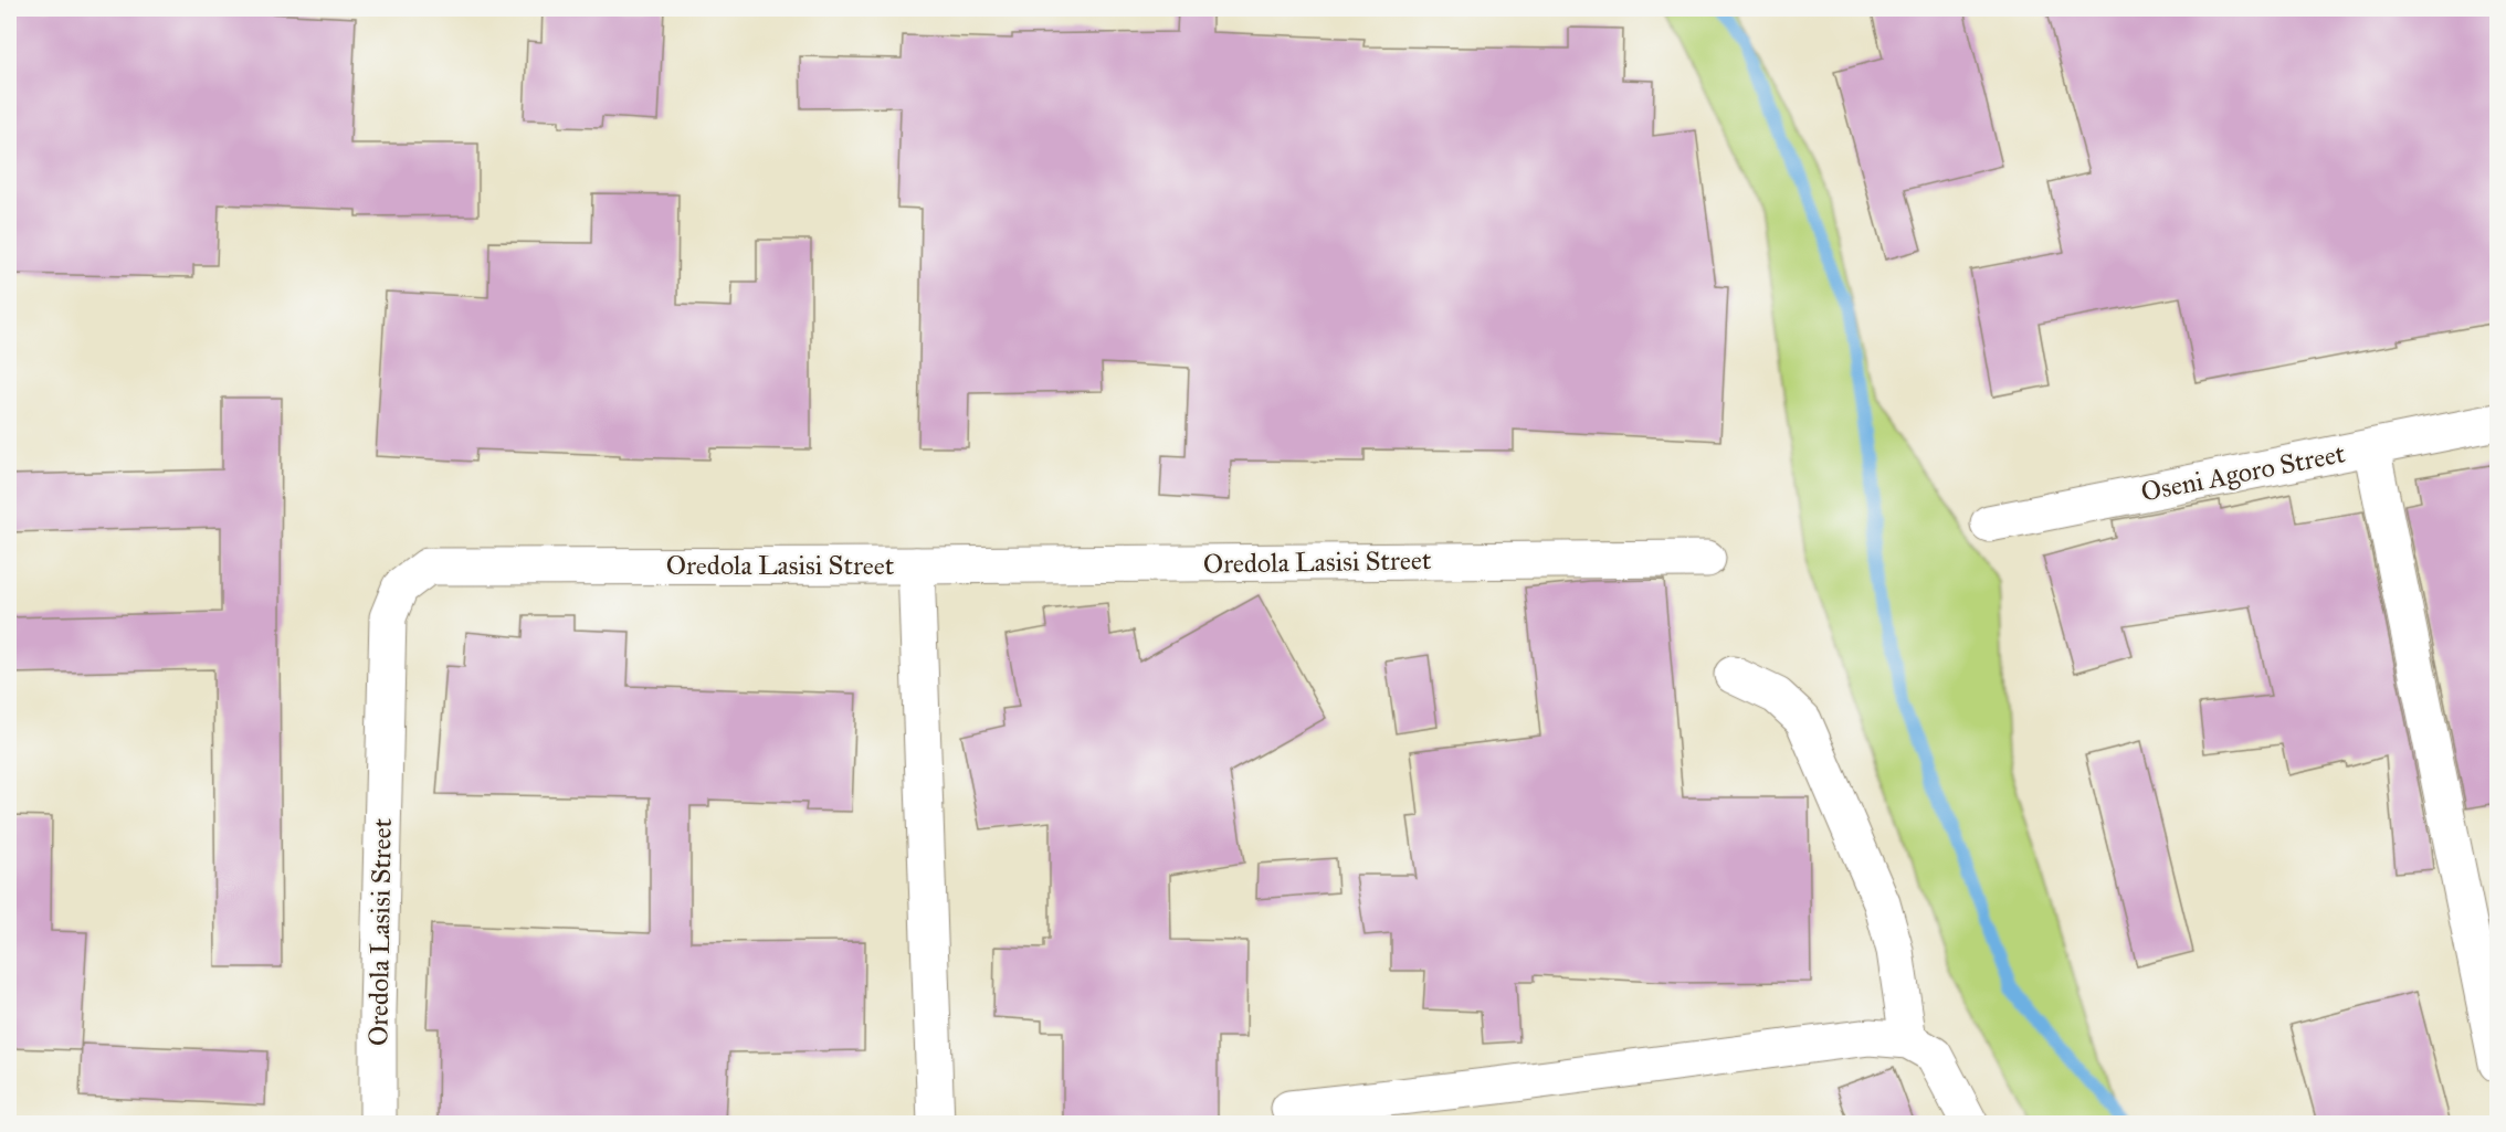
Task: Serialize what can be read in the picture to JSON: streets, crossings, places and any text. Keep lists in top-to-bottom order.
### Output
{
  "streets": {
    "street": ["Oseni Agoro Street", "Oredola Lasisi Street"]
  }
}
